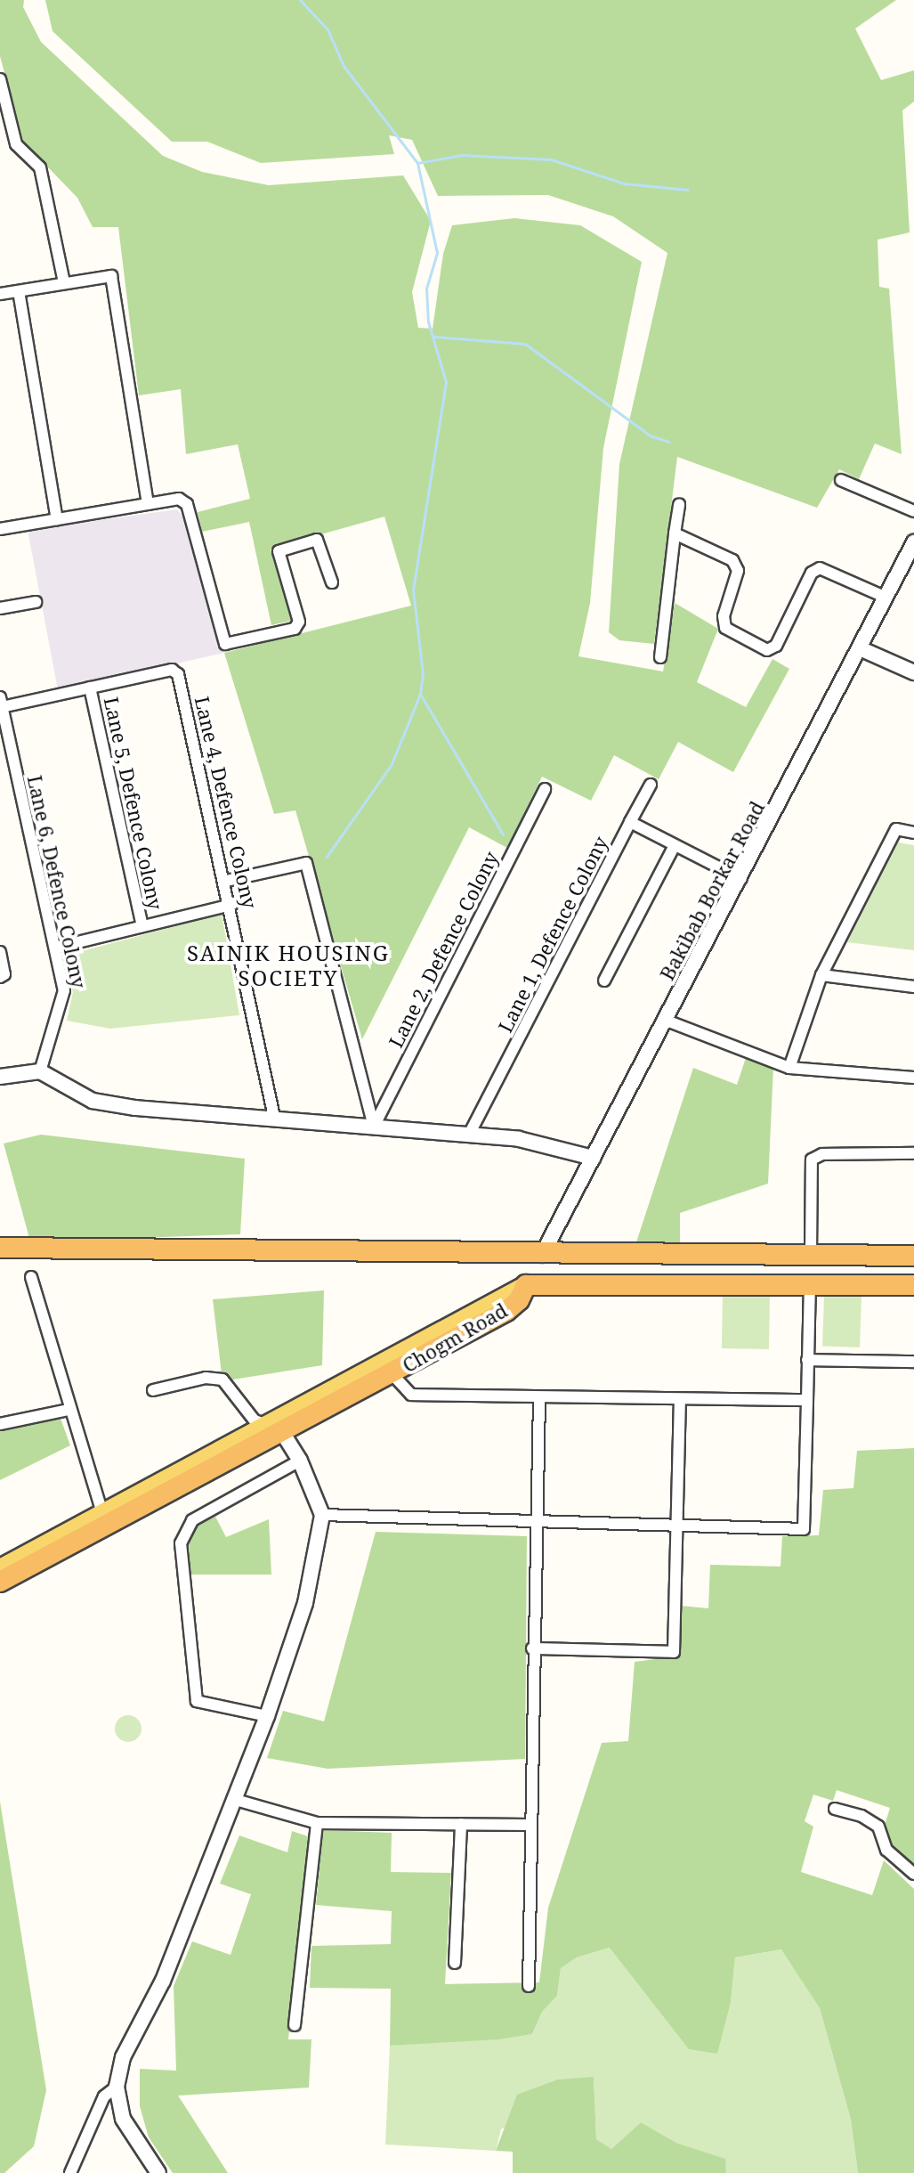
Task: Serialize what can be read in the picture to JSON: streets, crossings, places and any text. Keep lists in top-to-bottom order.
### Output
{
  "streets": {
    "highway": ["Chogm Road"],
    "street": [
      "Lane 4, Defence Colony",
      "Lane 5, Defence Colony",
      "Lane 6, Defence Colony",
      "Bakibab Borkar Road",
      "Lane 1, Defence Colony",
      "Lane 2, Defence Colony"
    ]
  },
  "crossings": [
    ["Lane 4, Defence Colony", "Lane 5, Defence Colony"],
    ["Lane 4, Defence Colony", "Lane 6, Defence Colony"],
    ["Bakibab Borkar Road", "Lane 1, Defence Colony"]
  ],
  "districts": ["SAINIK HOUSING SOCIETY"]
}
